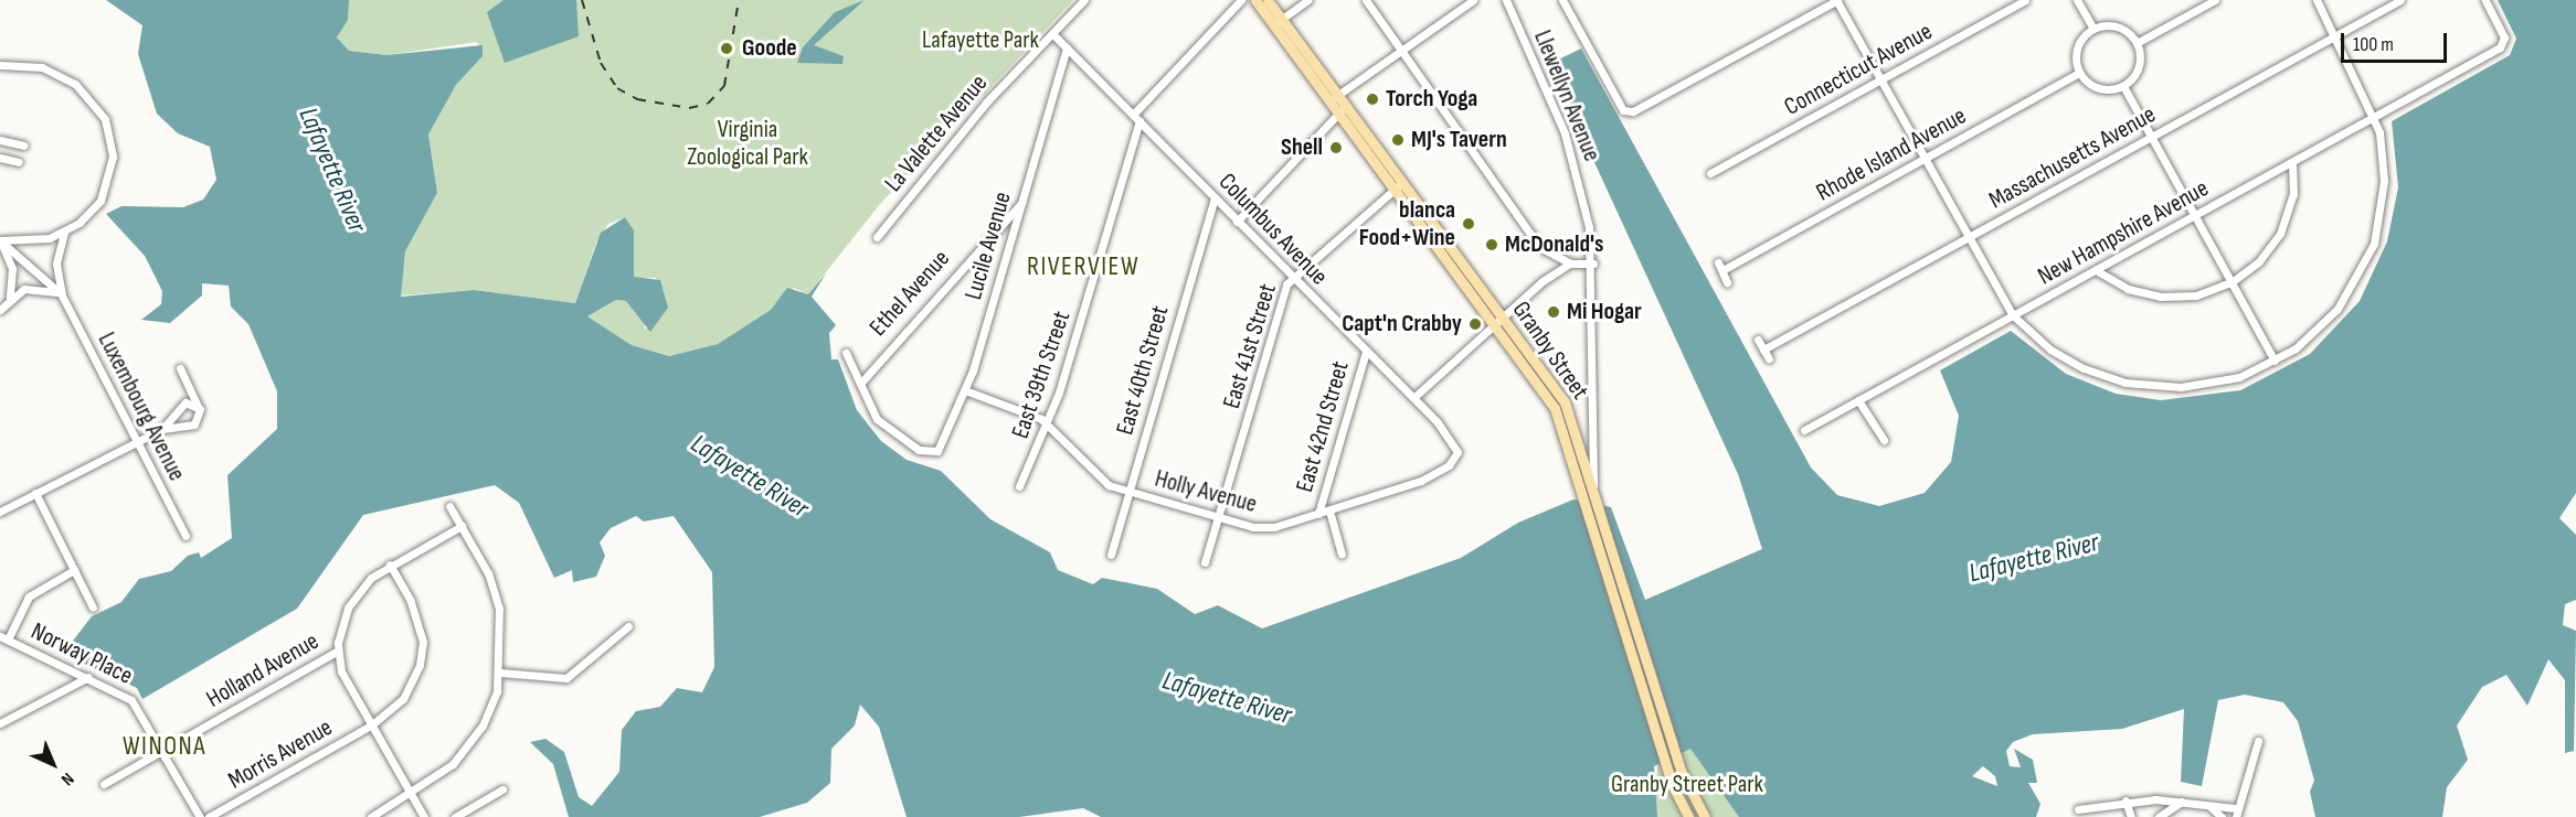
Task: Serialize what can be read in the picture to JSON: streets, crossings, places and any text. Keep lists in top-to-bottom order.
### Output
{
  "streets": {
    "main road": ["Granby Street"],
    "street": [
      "Connecticut Avenue",
      "Llewellyn Avenue",
      "La Valette Avenue",
      "Rhode Island Avenue",
      "Massachusetts Avenue",
      "Columbus Avenue",
      "New Hampshire Avenue",
      "Lucile Avenue",
      "Ethel Avenue",
      "East 41st Street",
      "East 40th Street",
      "East 39th Street",
      "Luxembourg Avenue",
      "East 42nd Street",
      "Holly Avenue",
      "Norway Place",
      "Holland Avenue",
      "Morris Avenue"
    ]
  },
  "crossings": [
    ["Llewellyn Avenue", "Granby Street"],
    ["La Valette Avenue", "Columbus Avenue"],
    ["Columbus Avenue", "Lucile Avenue"],
    ["Columbus Avenue", "East 41st Street"],
    ["Columbus Avenue", "East 40th Street"],
    ["Columbus Avenue", "East 39th Street"],
    ["Columbus Avenue", "East 42nd Street"],
    ["Columbus Avenue", "Holly Avenue"],
    ["Lucile Avenue", "Ethel Avenue"],
    ["Lucile Avenue", "Holly Avenue"],
    ["East 41st Street", "Granby Street"],
    ["East 41st Street", "Holly Avenue"],
    ["East 40th Street", "Holly Avenue"],
    ["East 39th Street", "Holly Avenue"],
    ["East 42nd Street", "Holly Avenue"],
    ["Norway Place", "Holland Avenue"]
  ],
  "districts": ["RIVERVIEW", "WINONA"],
  "water": ["Lafayette River"],
  "parks": ["Lafayette Park", "Virginia Zoological Park", "Granby Street Park"],
  "places": [
    "Goode",
    "Torch Yoga",
    "MJ's Tavern",
    "Shell",
    "blanca Food+Wine",
    "McDonald's",
    "Mi Hogar",
    "Capt'n Crabby"
  ],
  "scale_bar": "100 m",
  "north": "bottom right"
}
